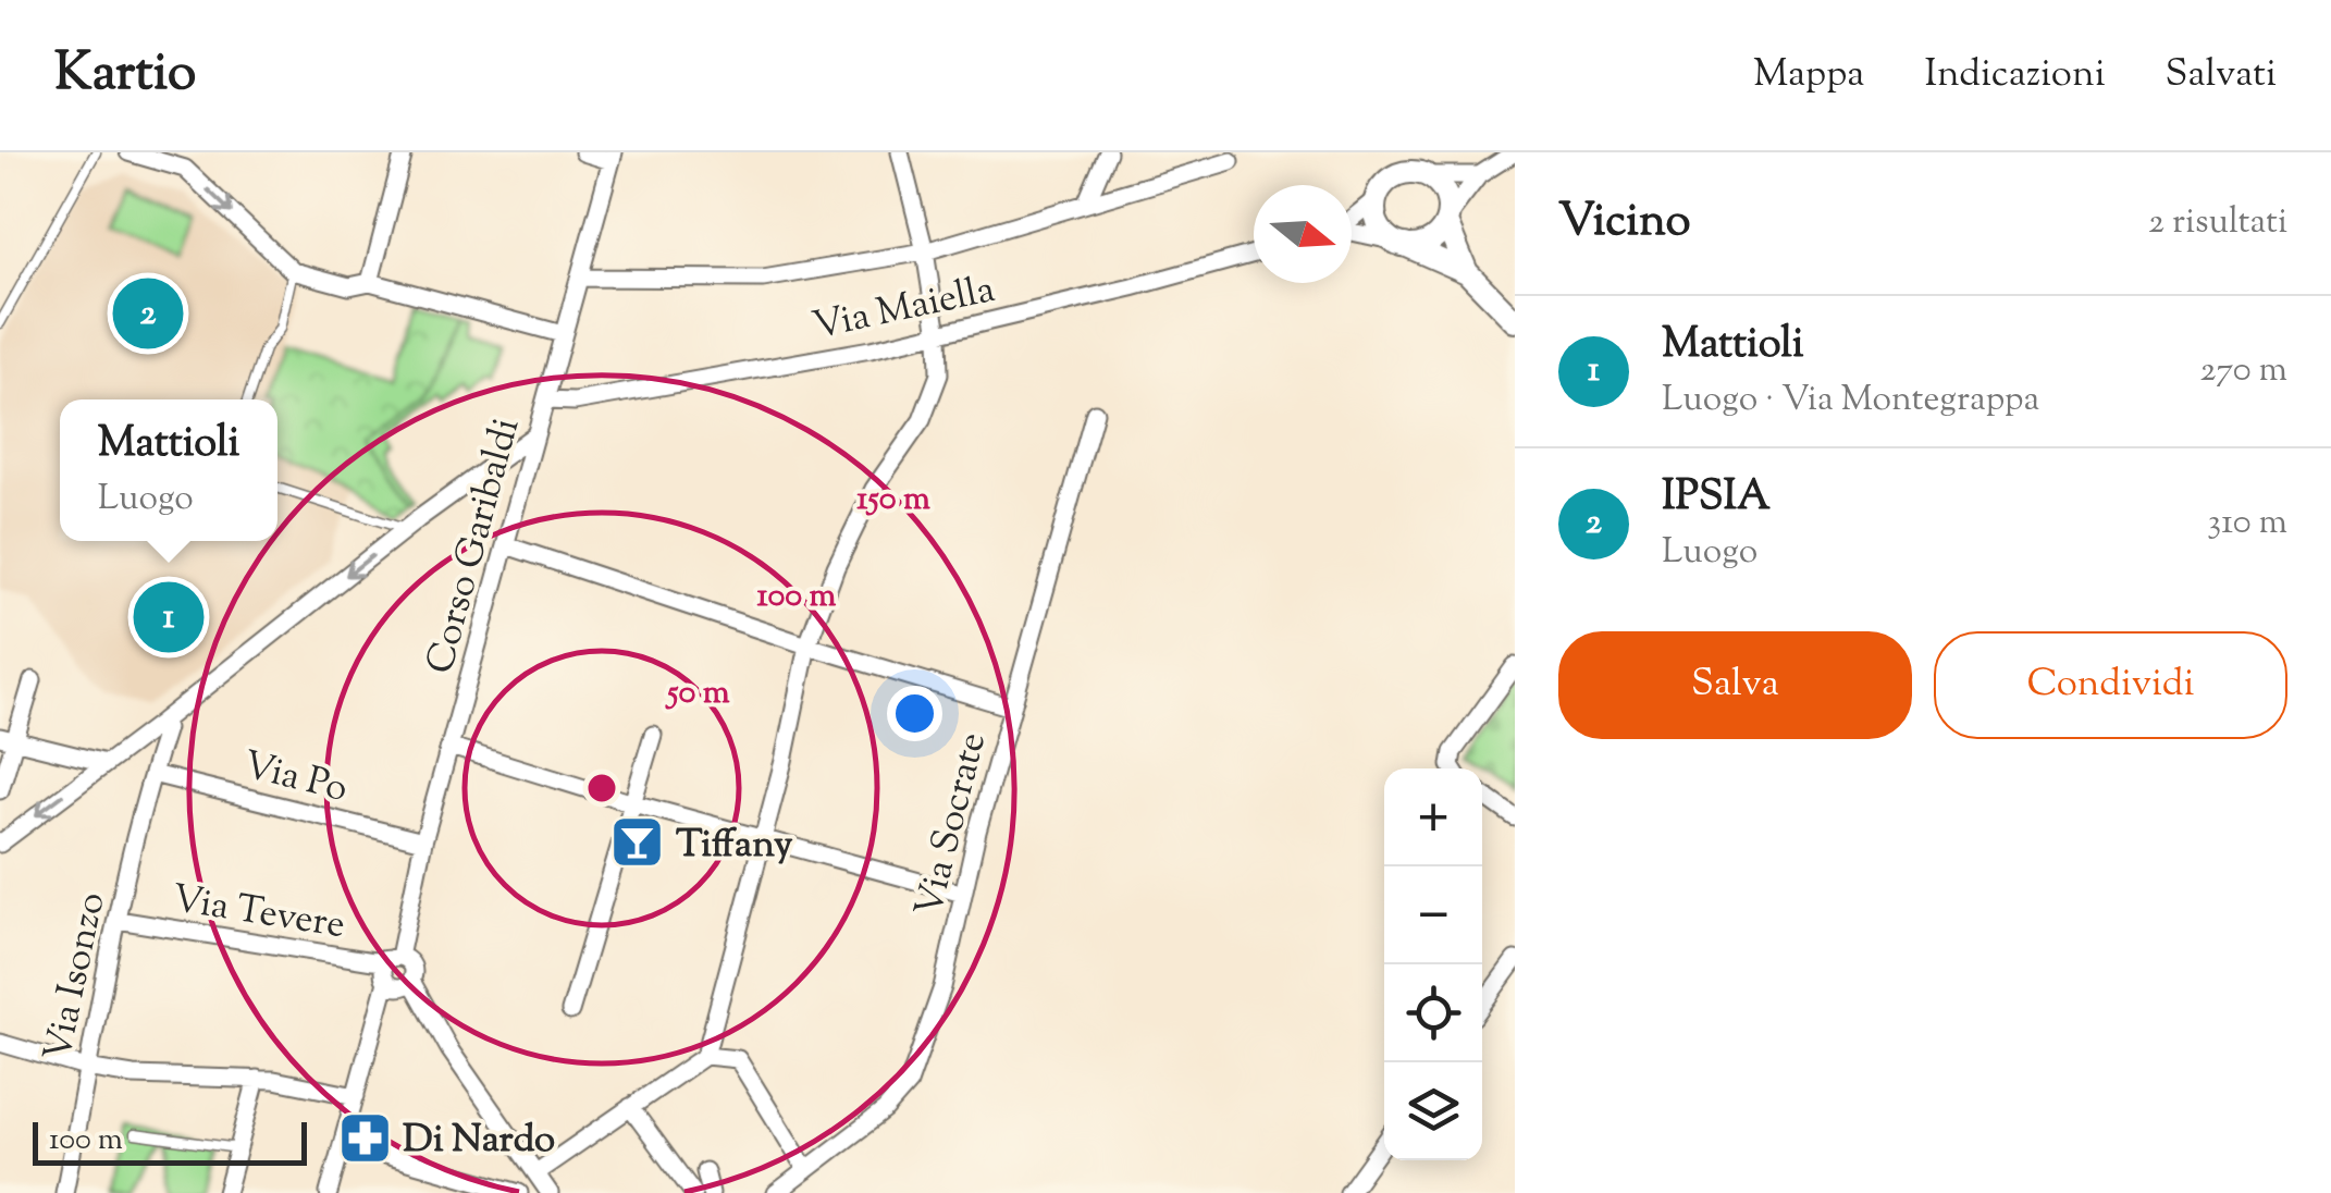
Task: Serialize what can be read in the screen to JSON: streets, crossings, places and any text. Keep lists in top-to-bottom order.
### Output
{
  "streets": {
    "street": [
      "Via Maiella",
      "Corso Garibaldi",
      "Via Po",
      "Via Socrate",
      "Via Tevere",
      "Via Isonzo"
    ]
  },
  "crossings": [
    ["Via Maiella", "Corso Garibaldi"],
    ["Corso Garibaldi", "Via Po"],
    ["Corso Garibaldi", "Via Tevere"],
    ["Via Po", "Via Isonzo"],
    ["Via Tevere", "Via Isonzo"]
  ],
  "places": {
    "bar": ["Tiffany"],
    "pharmacy": ["Di Nardo"]
  },
  "scale_bar": "100 m",
  "north": "right",
  "page": {
    "header": "Kartio",
    "nav": ["Mappa", "Indicazioni", "Salvati"],
    "heading": ["Vicino", "2 risultati"],
    "pins": ["2", "1"],
    "list": [
      {
        "mark": "1",
        "name": "Mattioli",
        "note": "Luogo · Via Montegrappa",
        "value": "270 m"
      },
      {
        "mark": "2",
        "name": "IPSIA",
        "note": "Luogo",
        "value": "310 m"
      }
    ],
    "popup": ["Mattioli", "Luogo"],
    "buttons": ["Salva", "Condividi"],
    "map_buttons": ["+", "−"],
    "scale": "100 m"
  },
  "rings": ["150 m", "100 m", "50 m"]
}
